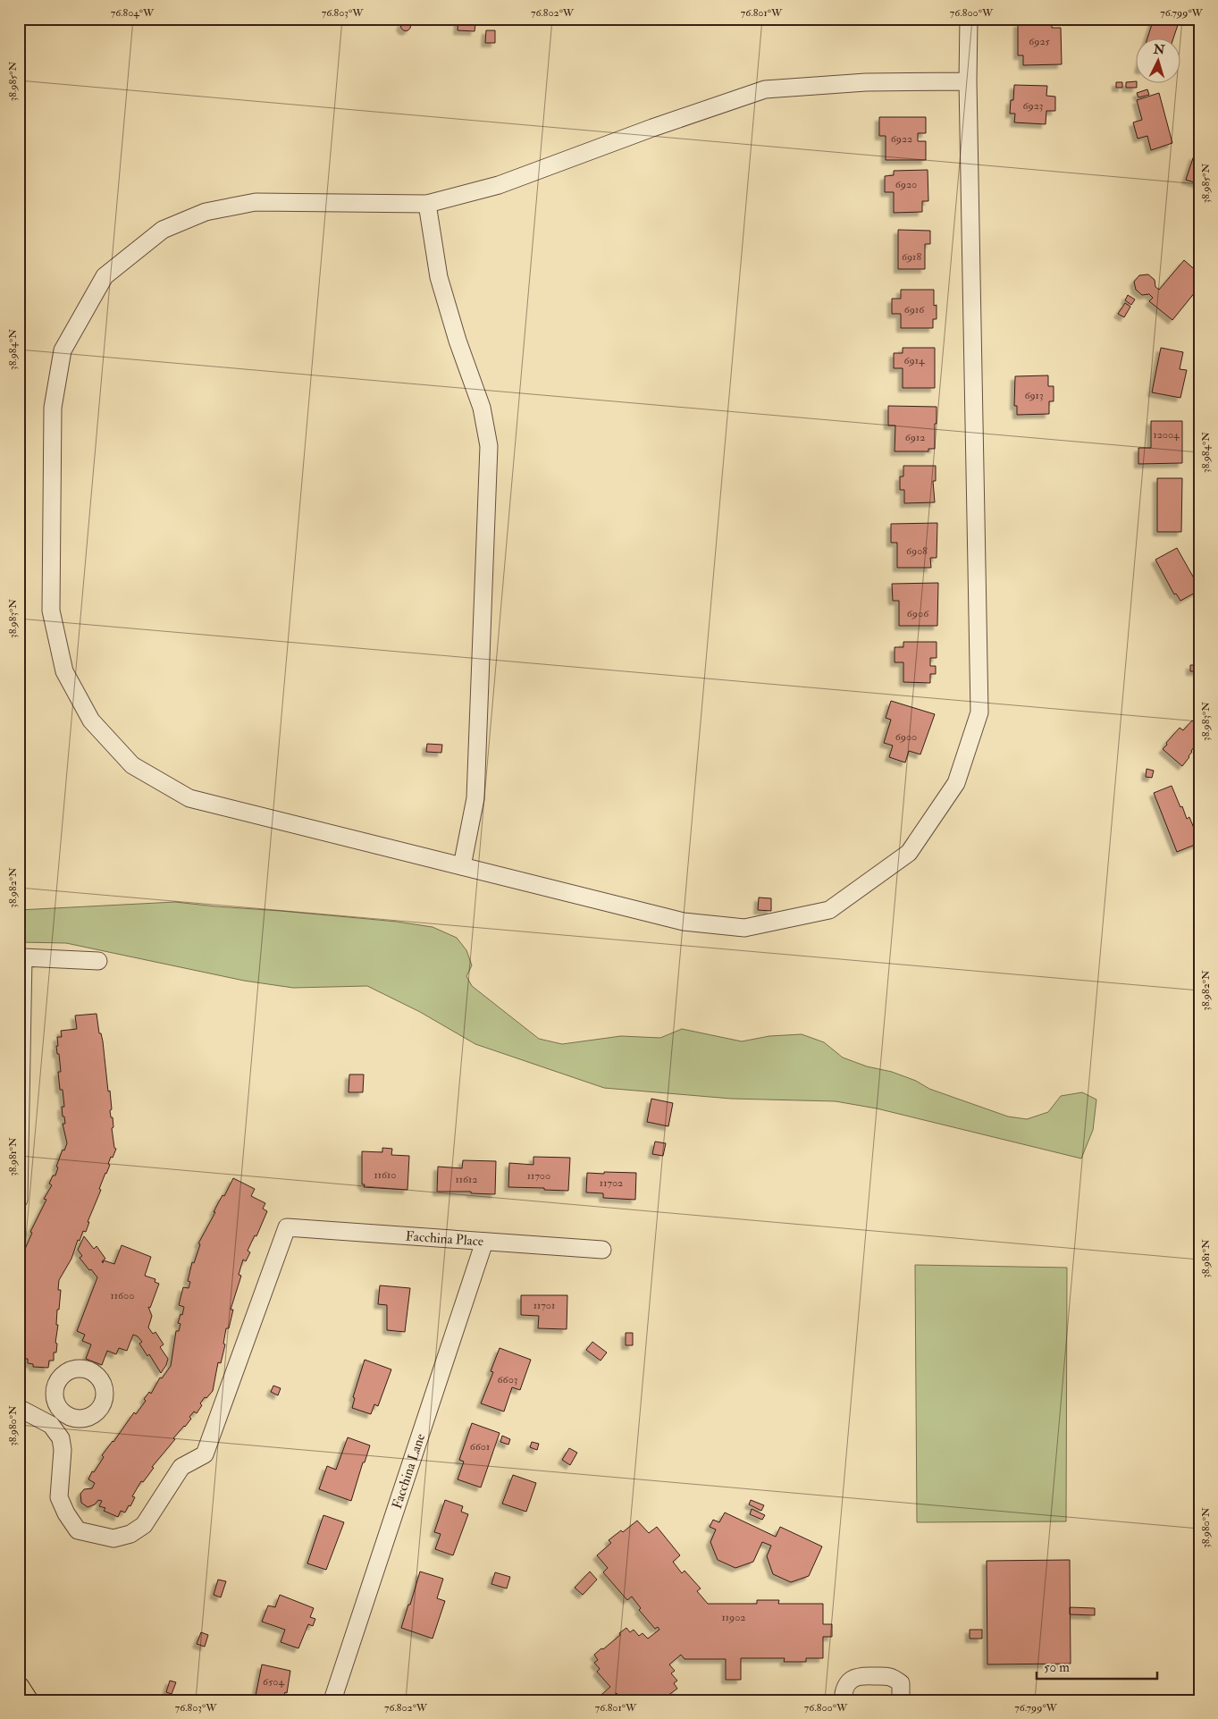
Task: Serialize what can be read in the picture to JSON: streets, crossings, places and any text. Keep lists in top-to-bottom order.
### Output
{
  "streets": {
    "street": ["Facchina Place", "Facchina Lane"]
  },
  "crossings": [
    ["Facchina Place", "Facchina Lane"]
  ],
  "house_numbers": [
    "6925",
    "6923",
    "6922",
    "6920",
    "6918",
    "6916",
    "6914",
    "6913",
    "12004",
    "6912",
    "6908",
    "6906",
    "6900",
    "11610",
    "11700",
    "11612",
    "11702",
    "11600",
    "11701",
    "6603",
    "6601",
    "11902",
    "6504"
  ],
  "scale_bar": "50 m",
  "north": "top",
  "coordinates": [
    "76.804°W",
    "76.803°W",
    "76.802°W",
    "76.801°W",
    "76.800°W",
    "76.799°W",
    "38.985°N",
    "38.984°N",
    "38.983°N",
    "38.982°N",
    "38.981°N",
    "38.980°N"
  ]
}
